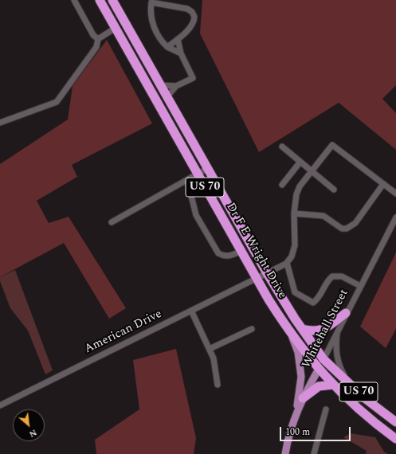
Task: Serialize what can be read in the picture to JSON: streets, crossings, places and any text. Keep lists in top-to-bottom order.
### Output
{
  "streets": {
    "highway": ["US 70", "Dr F E Wright Drive"],
    "main road": ["Whitehall Street"],
    "street": ["American Drive"]
  },
  "crossings": [
    ["US 70", "Whitehall Street"],
    ["US 70", "American Drive"],
    ["Dr F E Wright Drive", "Whitehall Street"],
    ["Dr F E Wright Drive", "American Drive"]
  ],
  "scale_bar": "100 m",
  "north": "bottom right"
}
